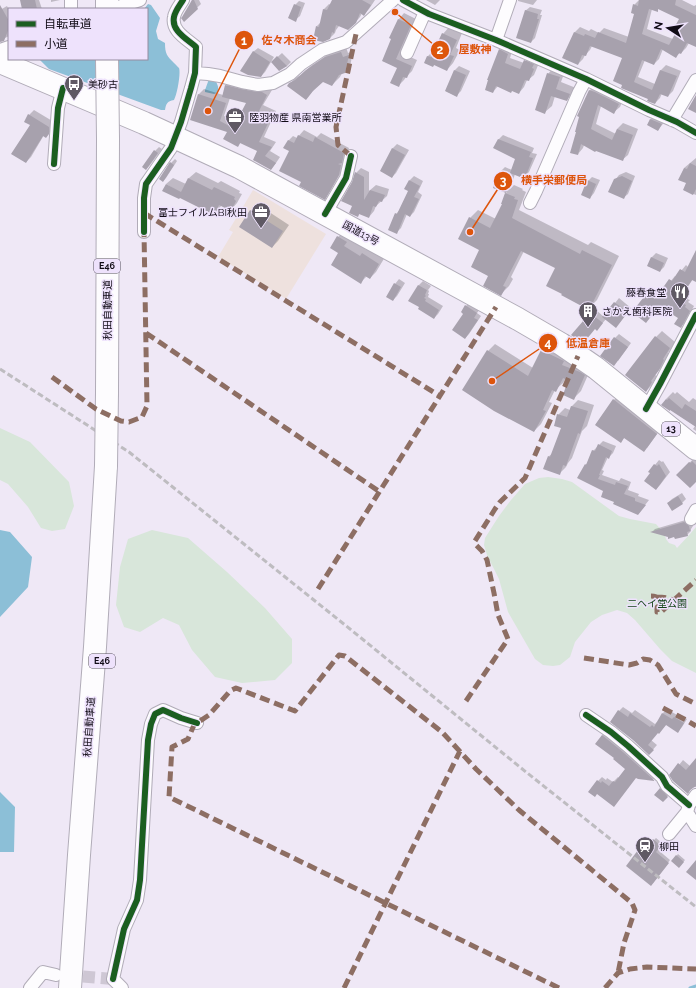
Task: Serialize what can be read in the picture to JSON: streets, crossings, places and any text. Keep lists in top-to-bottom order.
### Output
{
  "streets": {
    "highway": [
      "国道13号",
      "E46",
      "秋田自動車道",
      "13"
    ]
  },
  "parks": ["二ヘイ堂公園"],
  "places": {
    "other": [
      "屋敷神",
      "佐々木商会",
      "横手栄郵便局",
      "低温倉庫"
    ],
    "bus stop": ["美砂古"],
    "office": ["陸羽物産 県南営業所", "富士フイルムBI秋田"],
    "restaurant": ["藤春食堂"],
    "building": ["さかえ歯科医院"],
    "station": ["柳田"]
  },
  "legend": ["自転車道", "小道"],
  "north": "left"
}
